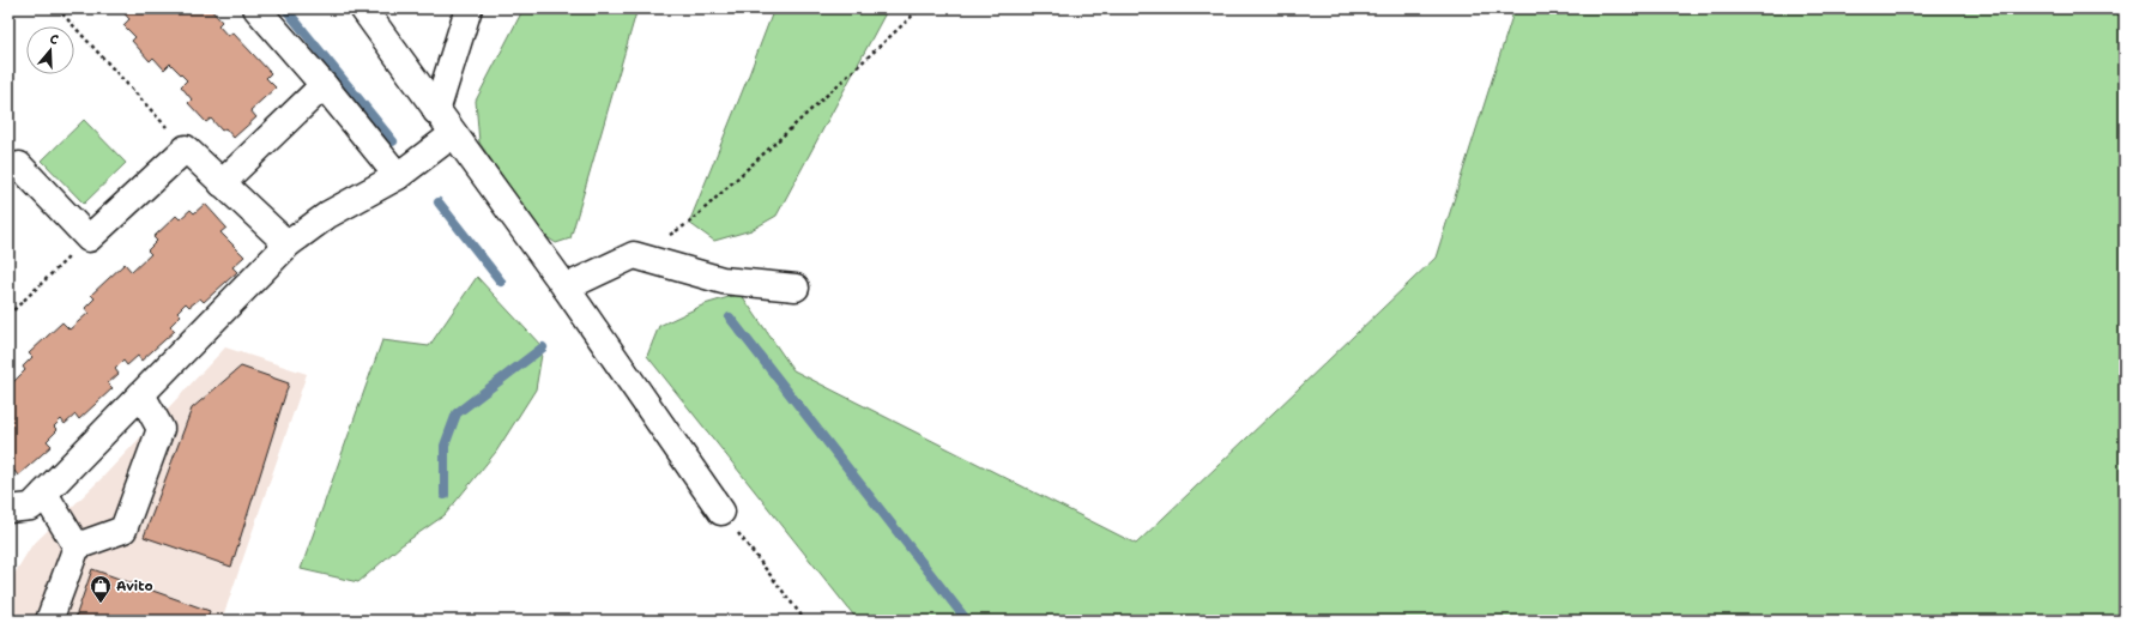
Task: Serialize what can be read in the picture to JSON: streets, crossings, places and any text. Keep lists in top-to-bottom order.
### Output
{
  "places": {
    "shop": ["Avito"]
  },
  "north": "top"
}
